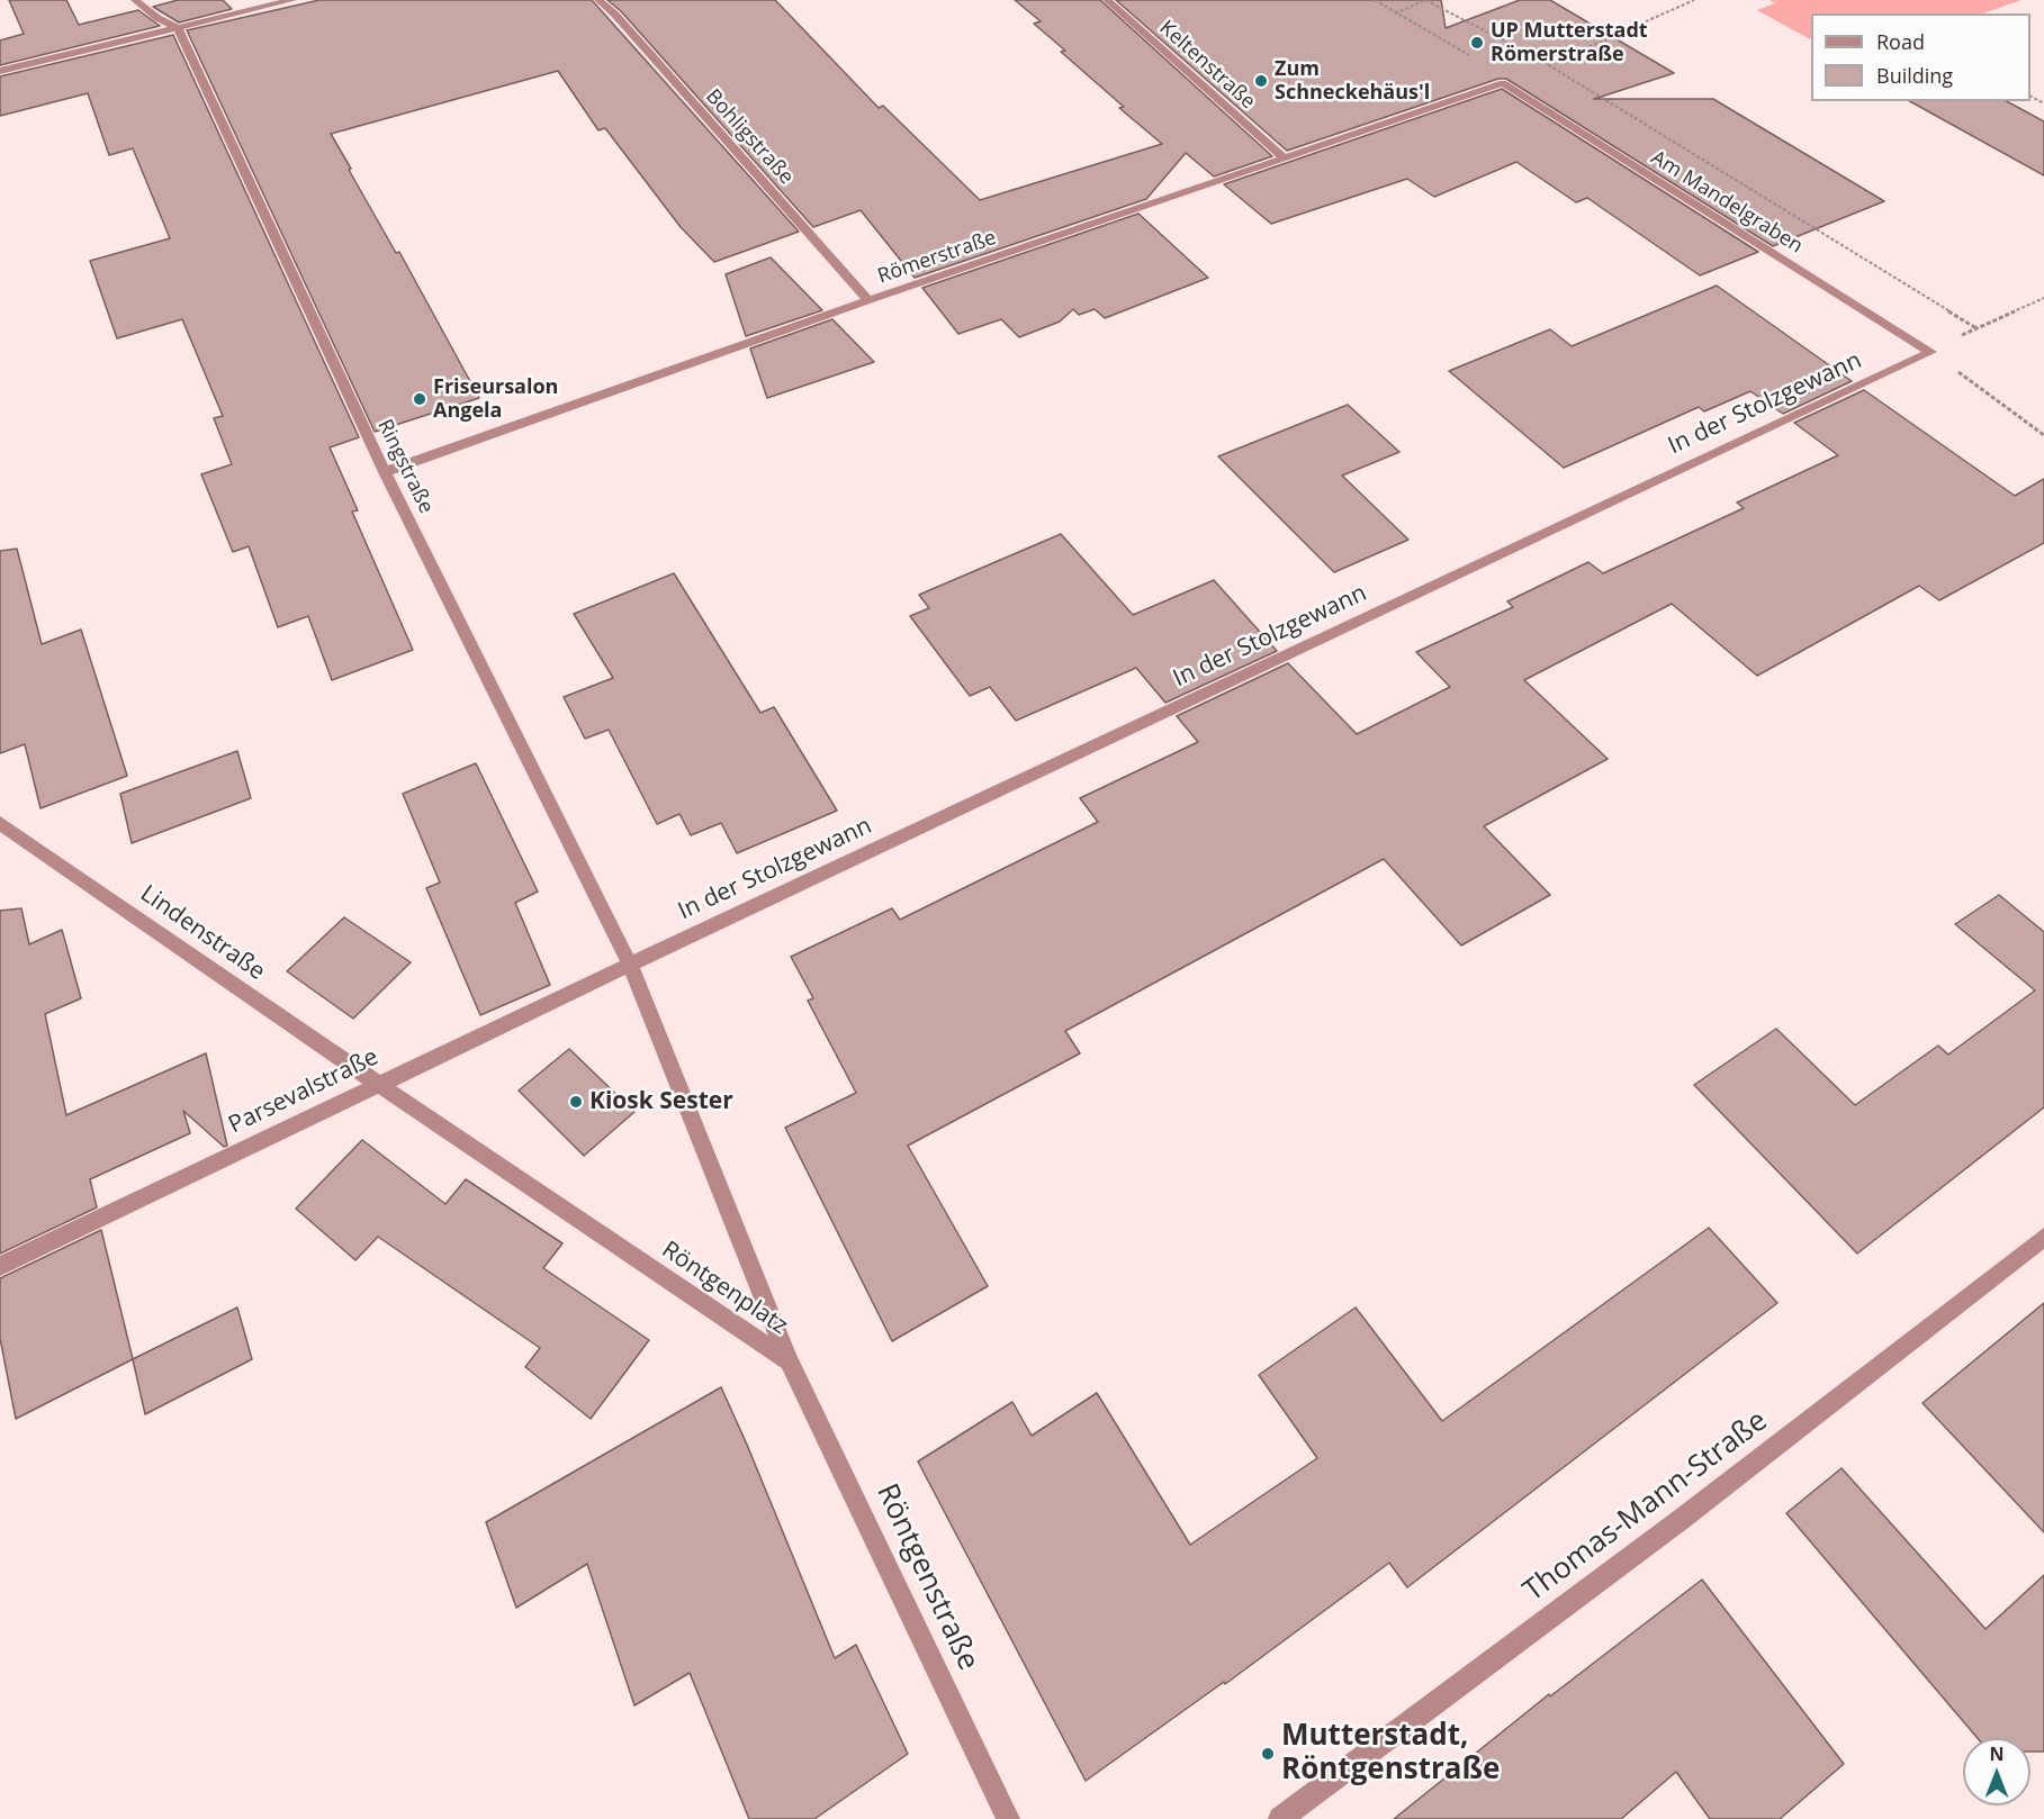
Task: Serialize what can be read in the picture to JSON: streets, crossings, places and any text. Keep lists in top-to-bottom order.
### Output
{
  "streets": {
    "street": [
      "Keltenstraße",
      "Bohligstraße",
      "Am Mandelgraben",
      "Römerstraße",
      "In der Stolzgewann",
      "Ringstraße",
      "Lindenstraße",
      "Parsevalstraße",
      "Röntgenplatz",
      "Thomas-Mann-Straße",
      "Röntgenstraße"
    ]
  },
  "crossings": [
    ["Keltenstraße", "Römerstraße"],
    ["Bohligstraße", "Römerstraße"],
    ["Am Mandelgraben", "Römerstraße"],
    ["Am Mandelgraben", "In der Stolzgewann"],
    ["Römerstraße", "Ringstraße"],
    ["In der Stolzgewann", "Ringstraße"],
    ["In der Stolzgewann", "Parsevalstraße"],
    ["In der Stolzgewann", "Röntgenplatz"],
    ["Ringstraße", "Parsevalstraße"],
    ["Ringstraße", "Röntgenplatz"],
    ["Lindenstraße", "Parsevalstraße"],
    ["Lindenstraße", "Röntgenplatz"],
    ["Parsevalstraße", "Röntgenplatz"],
    ["Röntgenplatz", "Röntgenstraße"]
  ],
  "places": [
    "UP Mutterstadt Römerstraße",
    "Zum Schneckehäus'l",
    "Friseursalon Angela",
    "Kiosk Sester",
    "Mutterstadt, Röntgenstraße"
  ],
  "legend": ["Road", "Building"],
  "north": "top"
}
